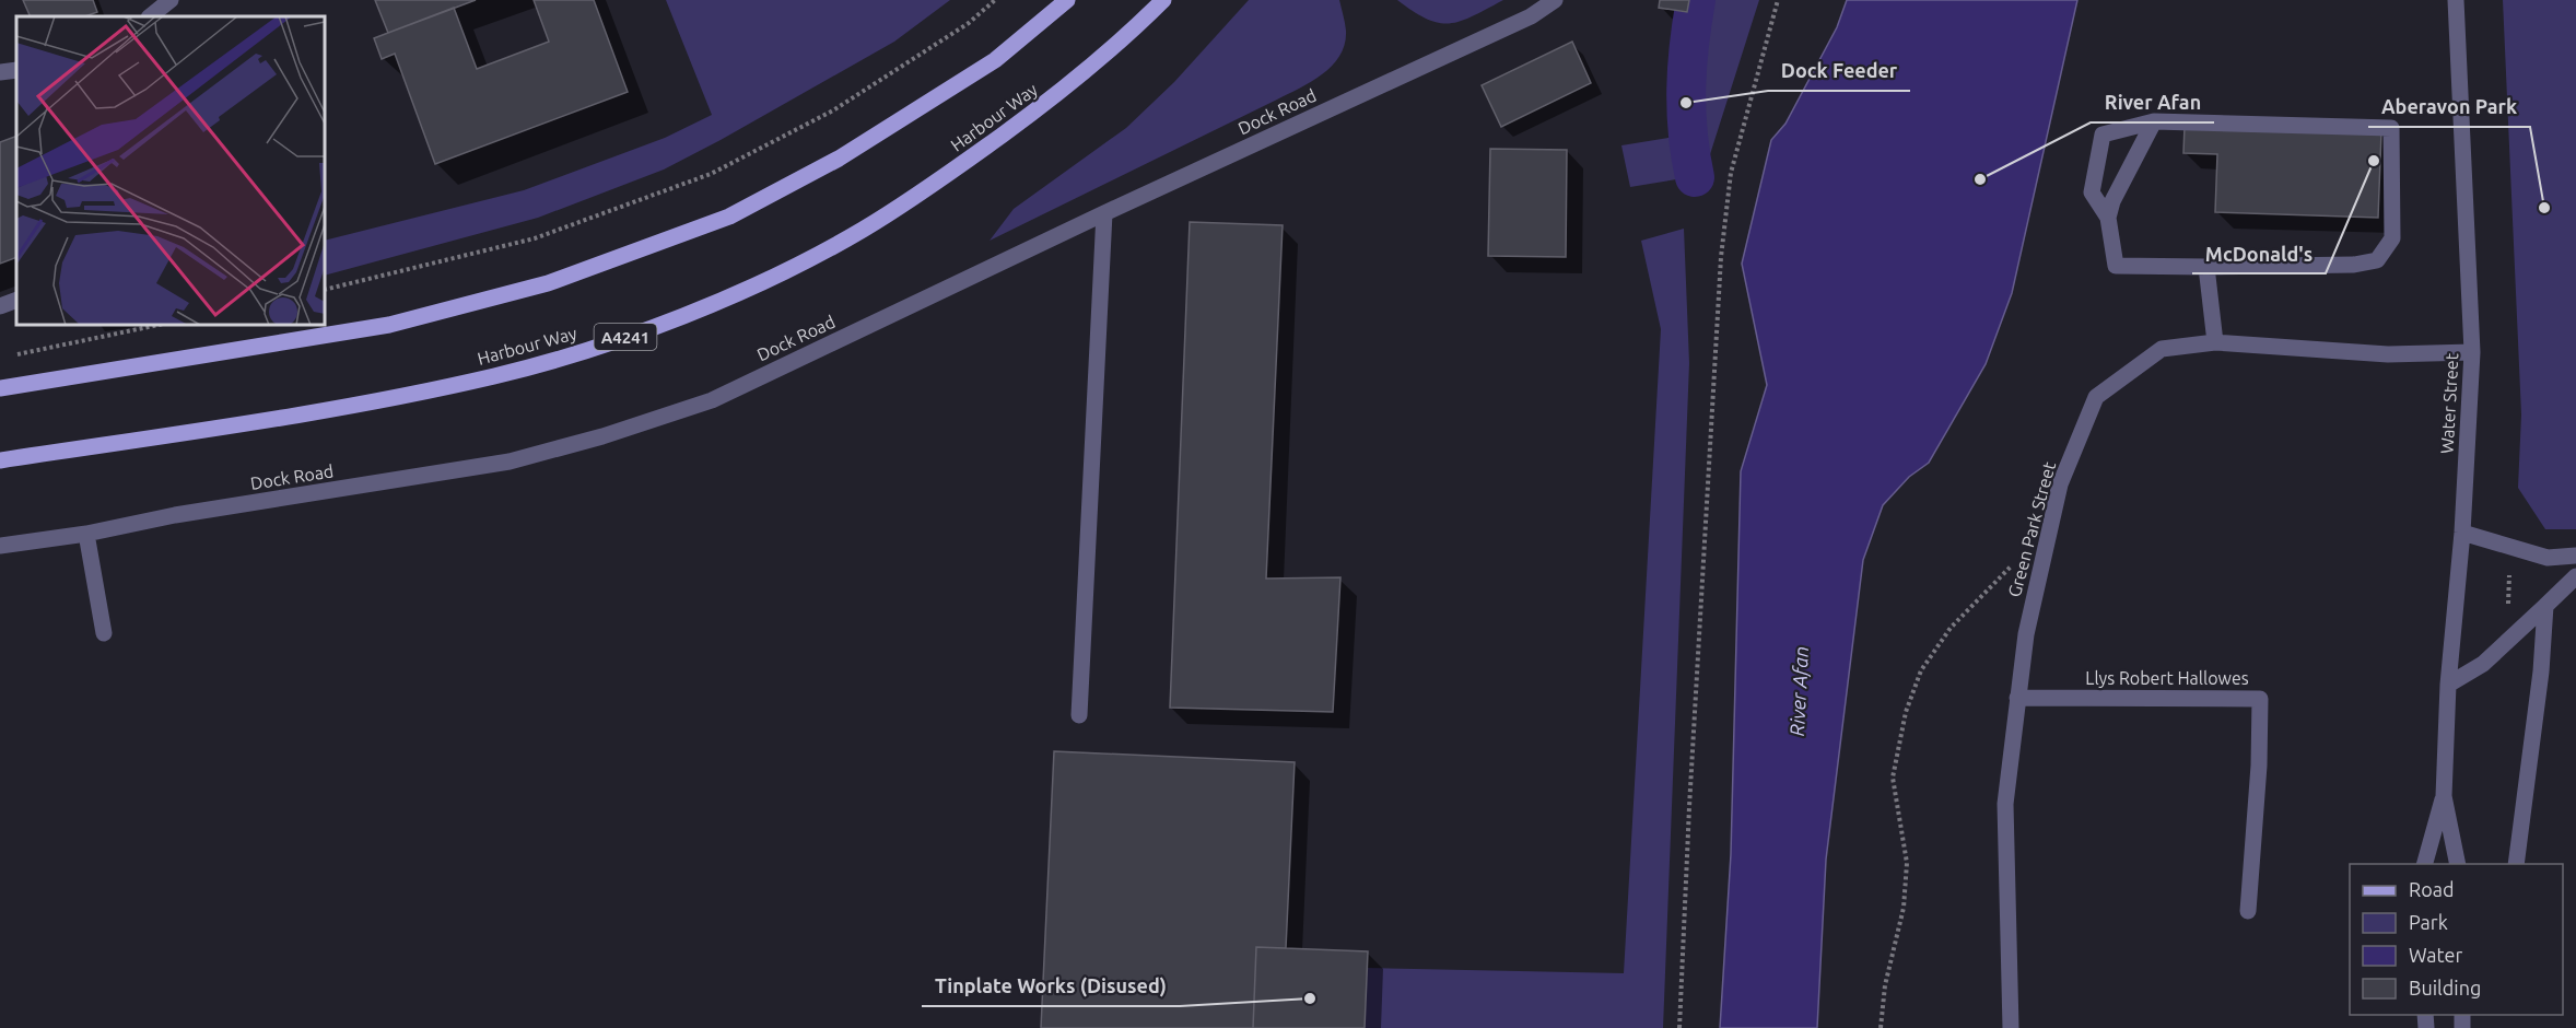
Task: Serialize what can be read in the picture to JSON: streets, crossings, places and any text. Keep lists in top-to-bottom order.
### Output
{
  "streets": {
    "main road": ["Harbour Way", "A4241"],
    "street": [
      "Dock Road",
      "Water Street",
      "Green Park Street",
      "Llys Robert Hallowes"
    ]
  },
  "crossings": [
    ["Water Street", "Green Park Street"],
    ["Green Park Street", "Llys Robert Hallowes"]
  ],
  "water": ["River Afan"],
  "places": [
    "Dock Feeder",
    "McDonald's",
    "River Afan",
    "Aberavon Park",
    "Tinplate Works (Disused)"
  ],
  "legend": [
    "Road",
    "Park",
    "Water",
    "Building"
  ]
}
